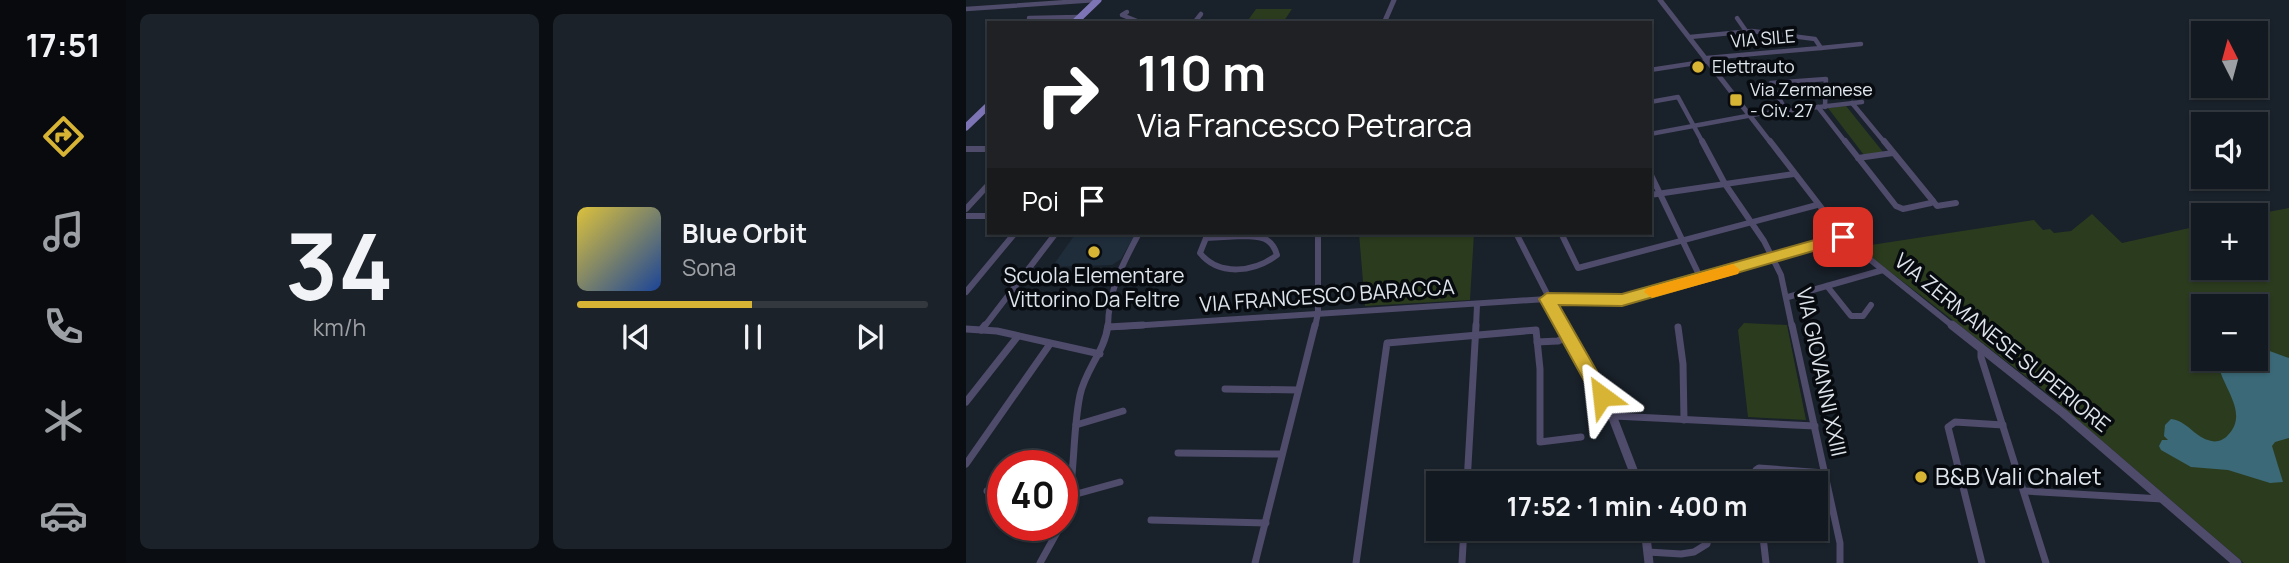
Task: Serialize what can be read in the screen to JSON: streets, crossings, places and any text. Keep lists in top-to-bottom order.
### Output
{
  "streets": {
    "street": [
      "VIA SILE",
      "VIA FRANCESCO BARACCA",
      "VIA ZERMANESE SUPERIORE",
      "VIA GIOVANNI XXIII"
    ]
  },
  "crossings": [
    ["VIA SILE", "VIA ZERMANESE SUPERIORE"]
  ],
  "places": {
    "other": ["Elettrauto", "Scuola Elementare Vittorino Da Feltre", "B&B Vali Chalet"],
    "transit": ["Via Zermanese - Civ. 27"]
  },
  "north": "top",
  "page": {
    "tabs": "17:51",
    "tile": ["34", "km/h"],
    "map_buttons": ["+", "−"],
    "turn": ["110 m", "Via Francesco Petrarca"],
    "then": "Poi",
    "song": ["Blue Orbit", "Sona"],
    "limit": "40",
    "trip": "17:52 · 1 min · 400 m"
  }
}
